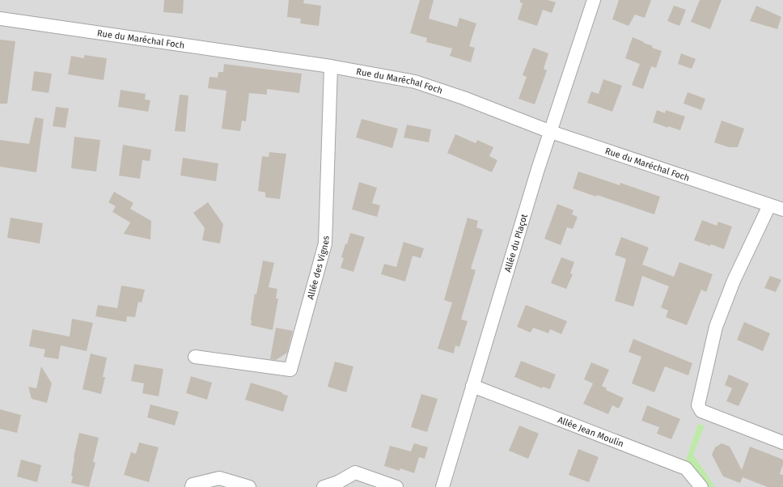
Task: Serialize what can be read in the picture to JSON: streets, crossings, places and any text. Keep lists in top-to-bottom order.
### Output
{
  "streets": {
    "street": [
      "Rue du Maréchal Foch",
      "Allée du Plaçot",
      "Allée des Vignes",
      "Allée Jean Moulin"
    ]
  },
  "crossings": [
    ["Rue du Maréchal Foch", "Allée du Plaçot"],
    ["Rue du Maréchal Foch", "Allée des Vignes"],
    ["Allée du Plaçot", "Allée Jean Moulin"]
  ]
}
